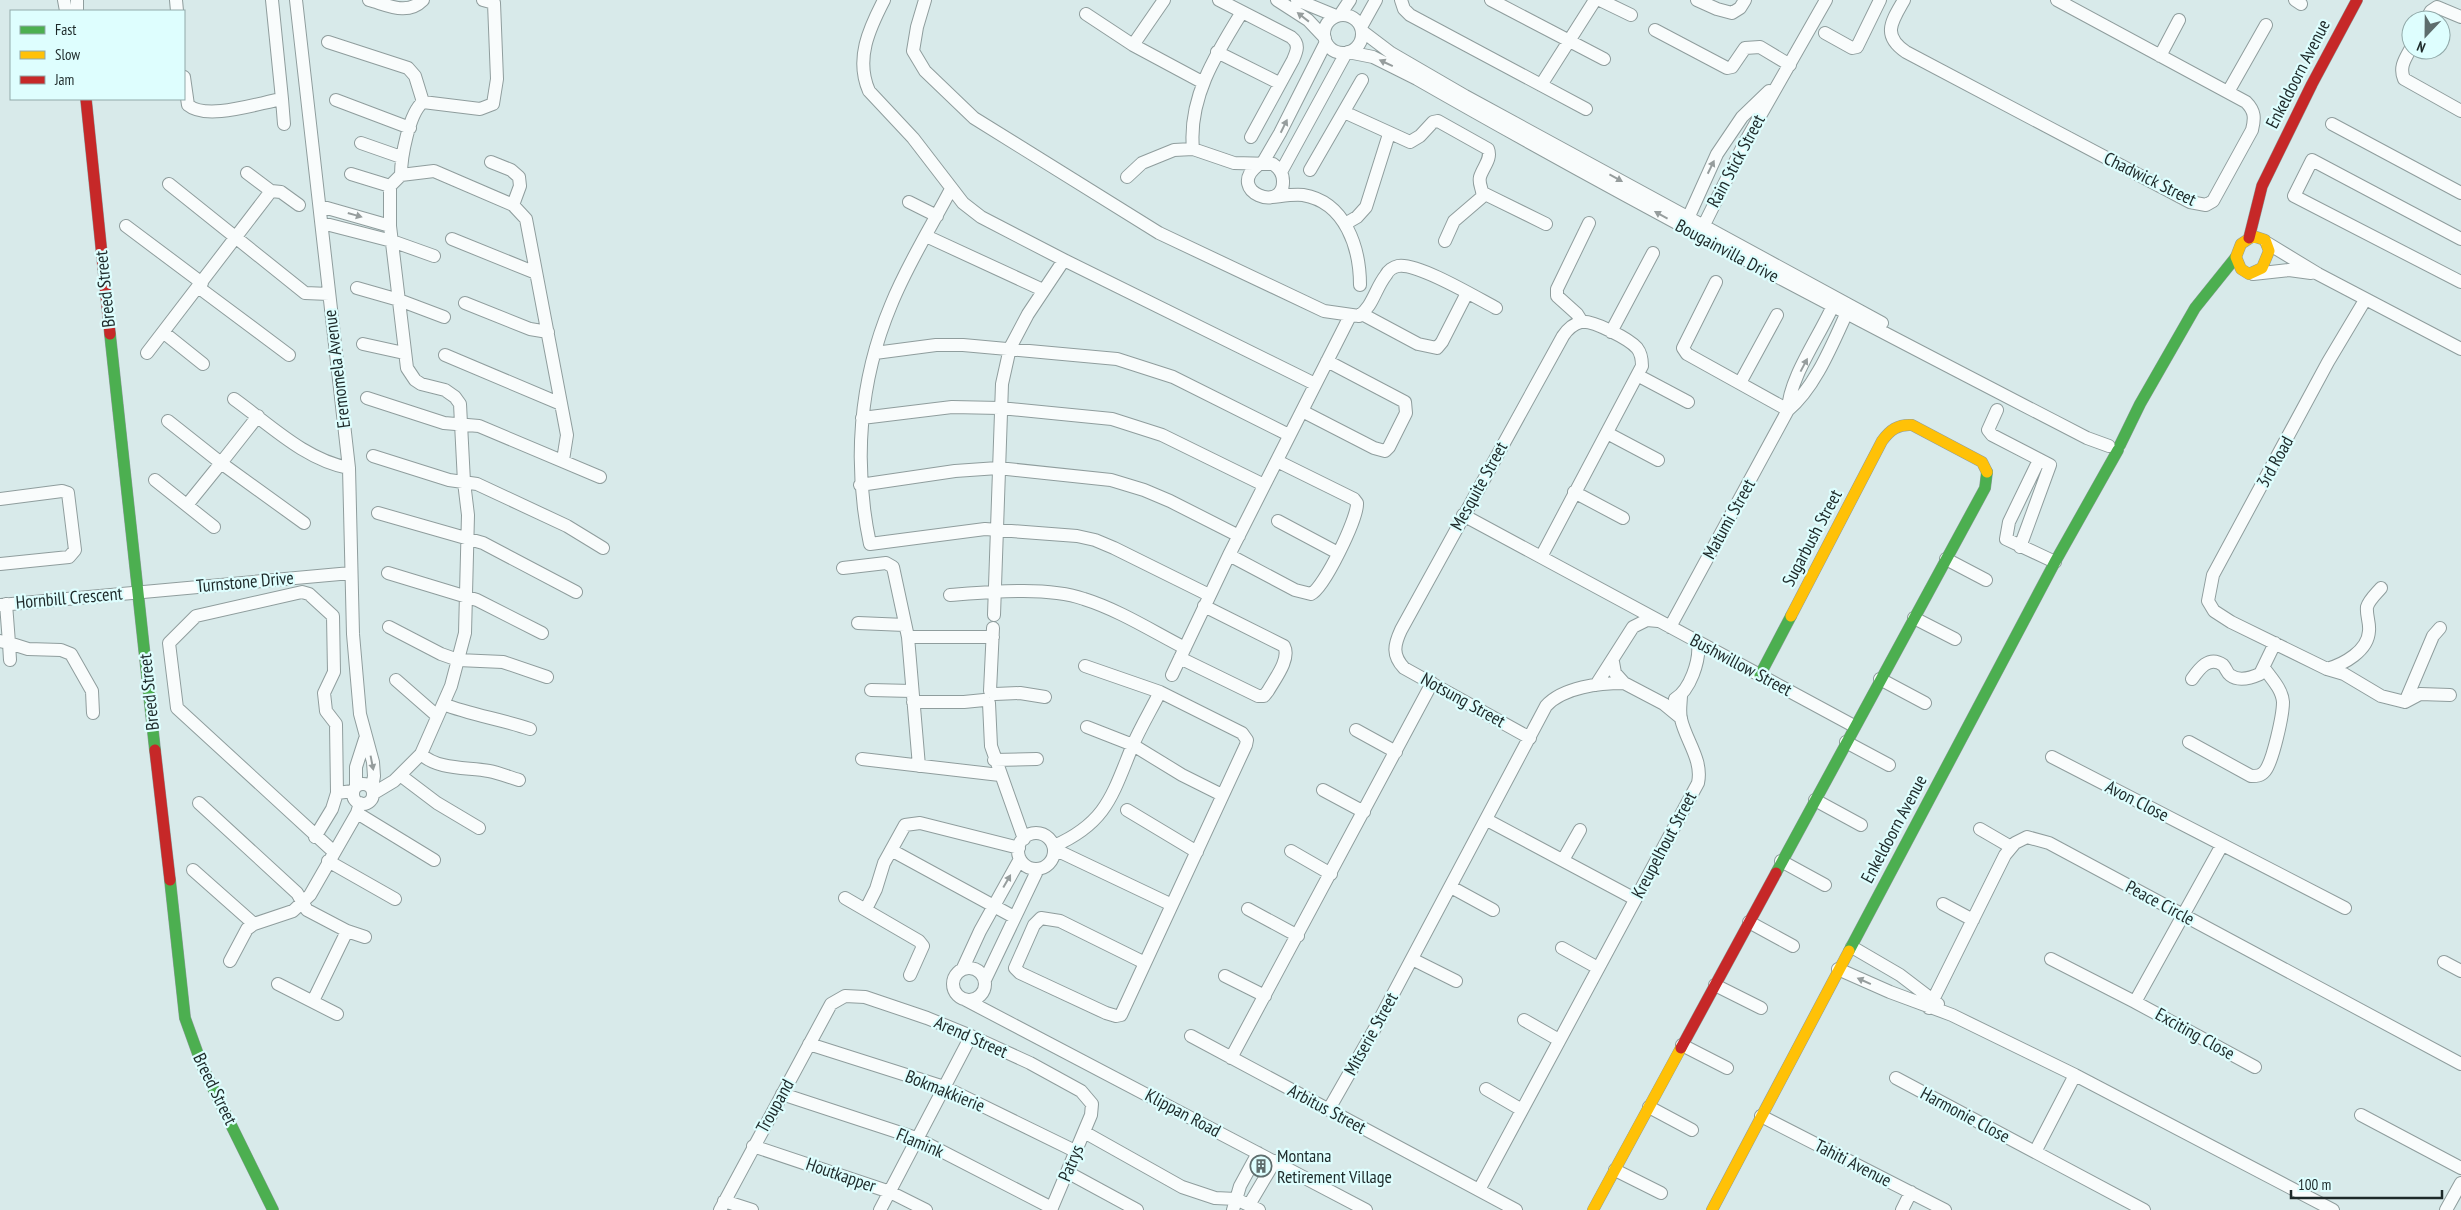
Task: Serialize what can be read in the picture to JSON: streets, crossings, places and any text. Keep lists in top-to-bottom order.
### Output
{
  "streets": {
    "street": [
      "Enkeldoorn Avenue",
      "Rain Stick Street",
      "Chadwick Street",
      "Bougainvilla Drive",
      "Breed Street",
      "Eremomela Avenue",
      "3rd Road",
      "Mesquite Street",
      "Matumi Street",
      "Sugarbush Street",
      "Turnstone Drive",
      "Hornbill Crescent",
      "Bushwillow Street",
      "Notsung Street",
      "Avon Close",
      "Kreupelhout Street",
      "Peace Circle",
      "Mitserie Street",
      "Exciting Close",
      "Arend Street",
      "Bokmakkierie",
      "Troupand",
      "Arbitus Street",
      "Klippan Road",
      "Harmonie Close",
      "Flamink",
      "Patrys",
      "Tahiti Avenue",
      "Houtkapper"
    ]
  },
  "crossings": [
    ["Enkeldoorn Avenue", "Bougainvilla Drive"],
    ["Enkeldoorn Avenue", "Tahiti Avenue"],
    ["Rain Stick Street", "Bougainvilla Drive"],
    ["Bougainvilla Drive", "Matumi Street"],
    ["Breed Street", "Turnstone Drive"],
    ["Breed Street", "Hornbill Crescent"],
    ["Eremomela Avenue", "Turnstone Drive"],
    ["Mesquite Street", "Bushwillow Street"],
    ["Mesquite Street", "Notsung Street"],
    ["Matumi Street", "Bushwillow Street"],
    ["Matumi Street", "Kreupelhout Street"],
    ["Sugarbush Street", "Bushwillow Street"],
    ["Turnstone Drive", "Hornbill Crescent"],
    ["Bushwillow Street", "Kreupelhout Street"],
    ["Notsung Street", "Mitserie Street"],
    ["Kreupelhout Street", "Arbitus Street"],
    ["Peace Circle", "Exciting Close"],
    ["Mitserie Street", "Arbitus Street"],
    ["Arend Street", "Troupand"],
    ["Arend Street", "Patrys"],
    ["Bokmakkierie", "Troupand"],
    ["Bokmakkierie", "Patrys"],
    ["Troupand", "Flamink"],
    ["Troupand", "Houtkapper"],
    ["Flamink", "Patrys"]
  ],
  "places": {
    "building": ["Montana Retirement Village"]
  },
  "legend": ["Fast", "Slow", "Jam"],
  "scale_bar": "100 m",
  "north": "bottom"
}
